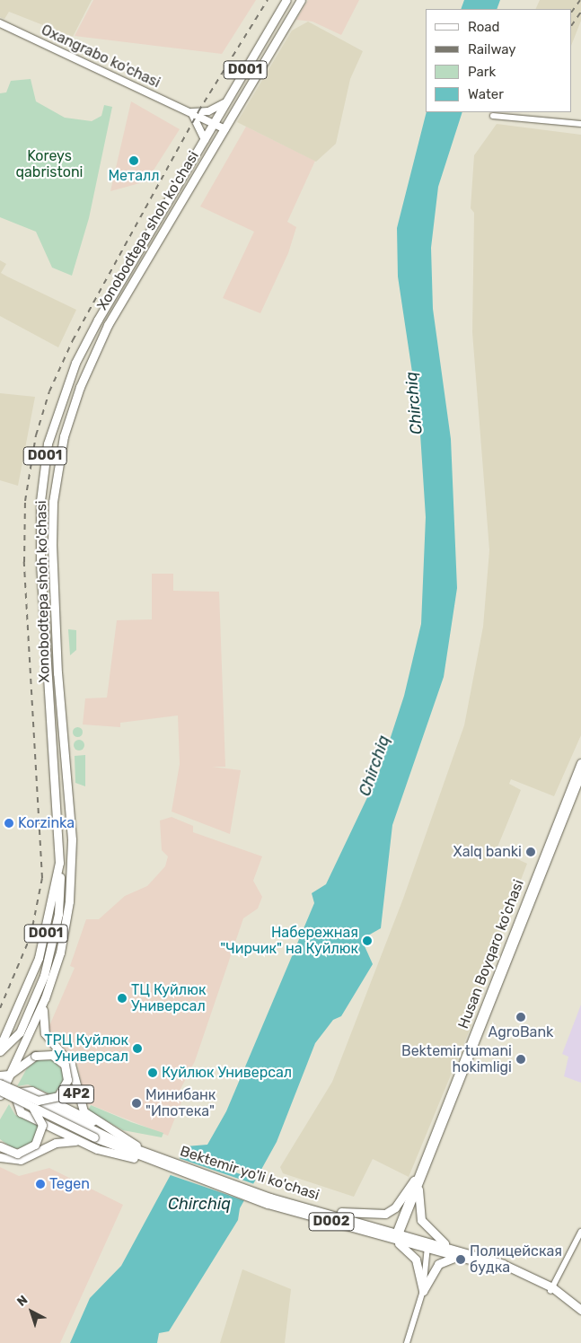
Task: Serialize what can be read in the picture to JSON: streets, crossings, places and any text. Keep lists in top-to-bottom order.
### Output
{
  "streets": {
    "highway": [
      "D001",
      "Xonobodtepa shoh ko'chasi",
      "4P2",
      "Bektemir yo'li ko'chasi",
      "D002"
    ],
    "main road": ["Oxangrabo ko'chasi", "Husan Boyqaro ko'chasi"]
  },
  "crossings": [
    ["Oxangrabo ko'chasi", "Xonobodtepa shoh ko'chasi"],
    ["Xonobodtepa shoh ko'chasi", "4P2"],
    ["Husan Boyqaro ko'chasi", "Bektemir yo'li ko'chasi"],
    ["4P2", "Bektemir yo'li ko'chasi"],
    ["4P2", "D002"],
    ["Bektemir yo'li ko'chasi", "D002"]
  ],
  "water": ["Chirchiq"],
  "parks": ["Koreys qabristoni"],
  "places": [
    "Металл",
    "Korzinka",
    "Xalq banki",
    "Набережная \"Чирчик\" на Куйлюк",
    "ТЦ Куйлюк Универсал",
    "AgroBank",
    "ТРЦ Куйлюк Универсал",
    "Bektemir tumani hokimligi",
    "Куйлюк Универсал",
    "Минибанк \"Ипотека\"",
    "Tegen",
    "Полицейская будка"
  ],
  "legend": [
    "Road",
    "Railway",
    "Park",
    "Water"
  ],
  "north": "top left"
}
